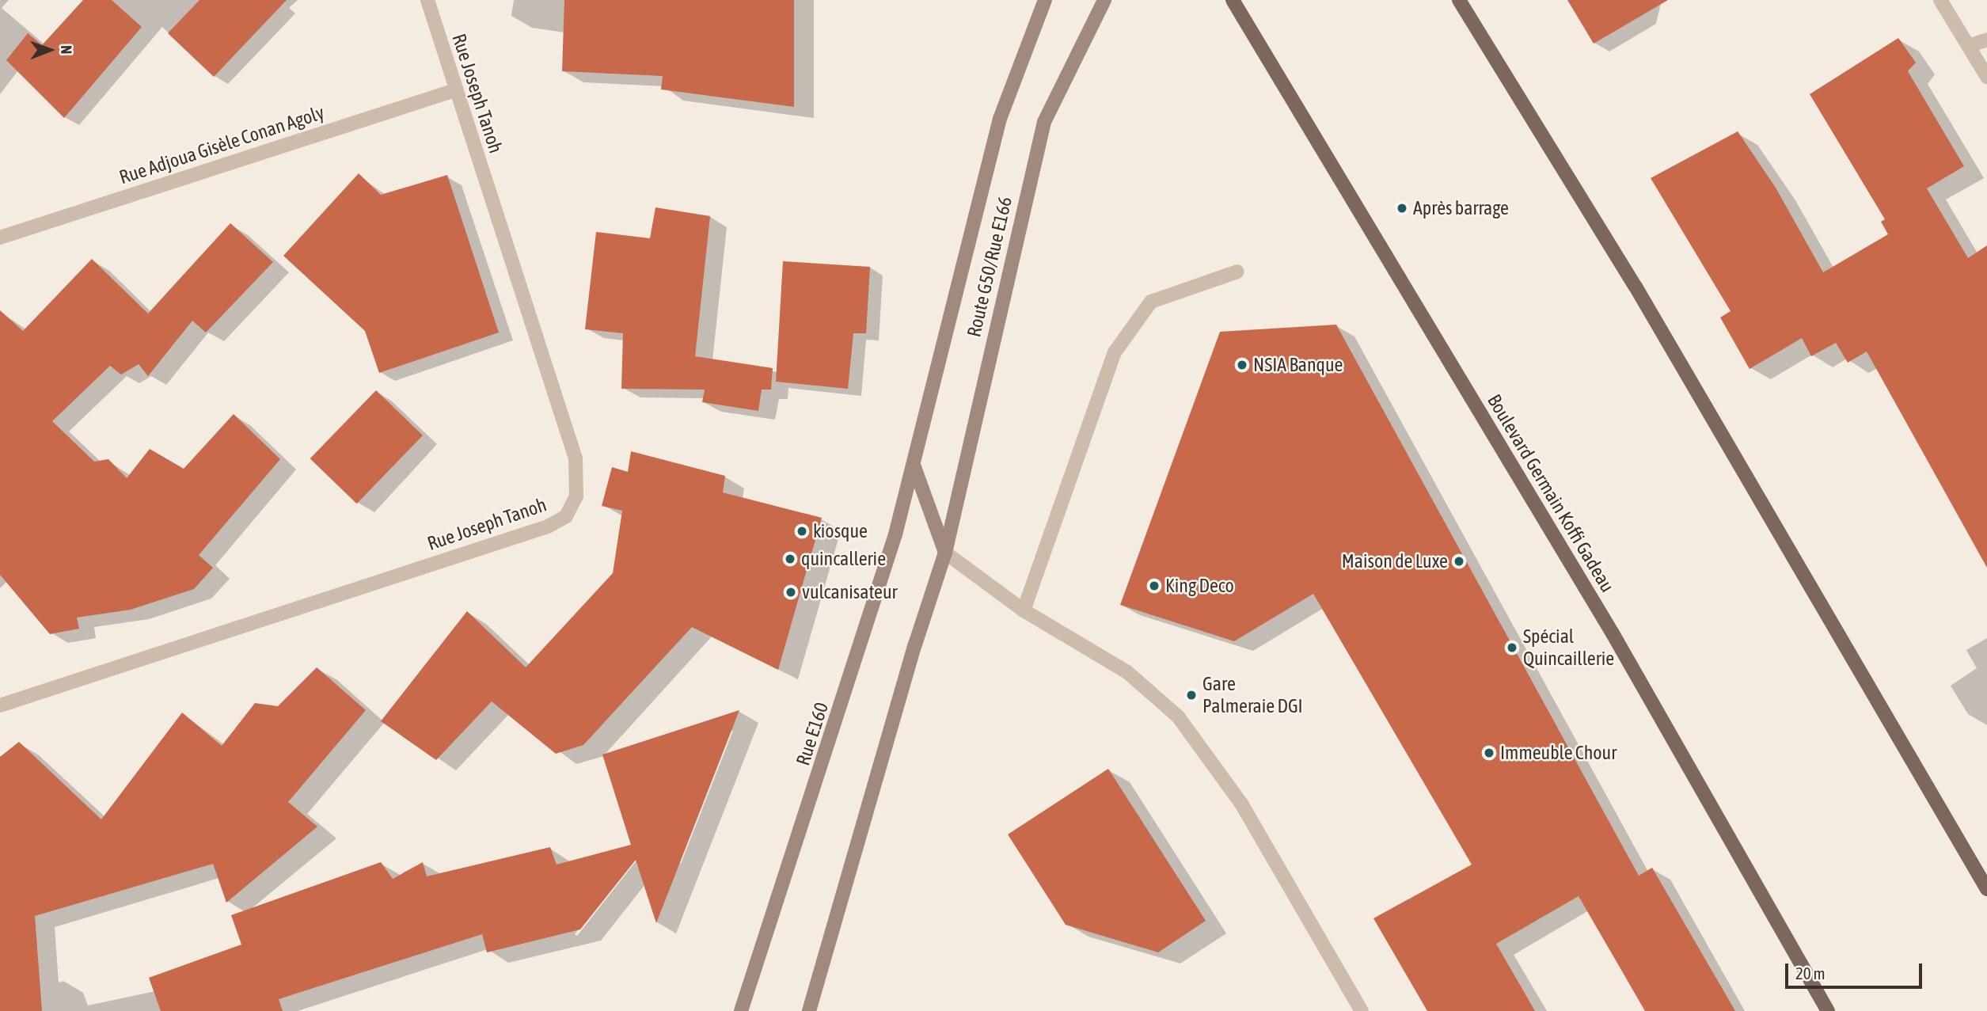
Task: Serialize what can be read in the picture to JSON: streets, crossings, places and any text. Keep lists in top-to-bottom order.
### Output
{
  "streets": {
    "main road": ["Boulevard Germain Koffi Gadeau"],
    "street": [
      "Rue Joseph Tanoh",
      "Rue Adjoua Gisèle Conan Agoly",
      "Route G50/Rue E166",
      "Rue E160"
    ]
  },
  "crossings": [
    ["Rue Joseph Tanoh", "Rue Adjoua Gisèle Conan Agoly"],
    ["Route G50/Rue E166", "Rue E160"]
  ],
  "places": [
    "Après barrage",
    "NSIA Banque",
    "kiosque",
    "quincallerie",
    "Maison de Luxe",
    "King Deco",
    "vulcanisateur",
    "Spécial Quincaillerie",
    "Gare Palmeraie DGI",
    "Immeuble Chour"
  ],
  "scale_bar": "20 m",
  "north": "right"
}
